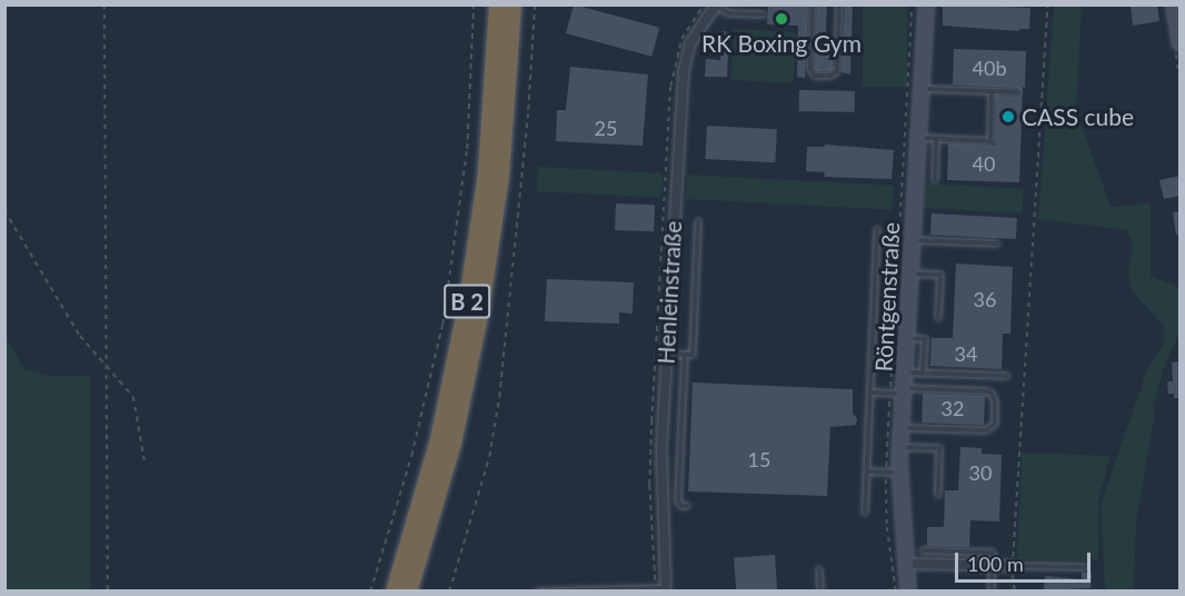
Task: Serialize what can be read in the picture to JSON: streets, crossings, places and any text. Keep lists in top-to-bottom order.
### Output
{
  "streets": {
    "highway": ["B 2"],
    "street": ["Henleinstraße", "Röntgenstraße"]
  },
  "places": ["RK Boxing Gym", "CASS cube"],
  "house_numbers": [
    "40b",
    "25",
    "40",
    "36",
    "34",
    "32",
    "15",
    "30"
  ],
  "scale_bar": "100 m"
}
